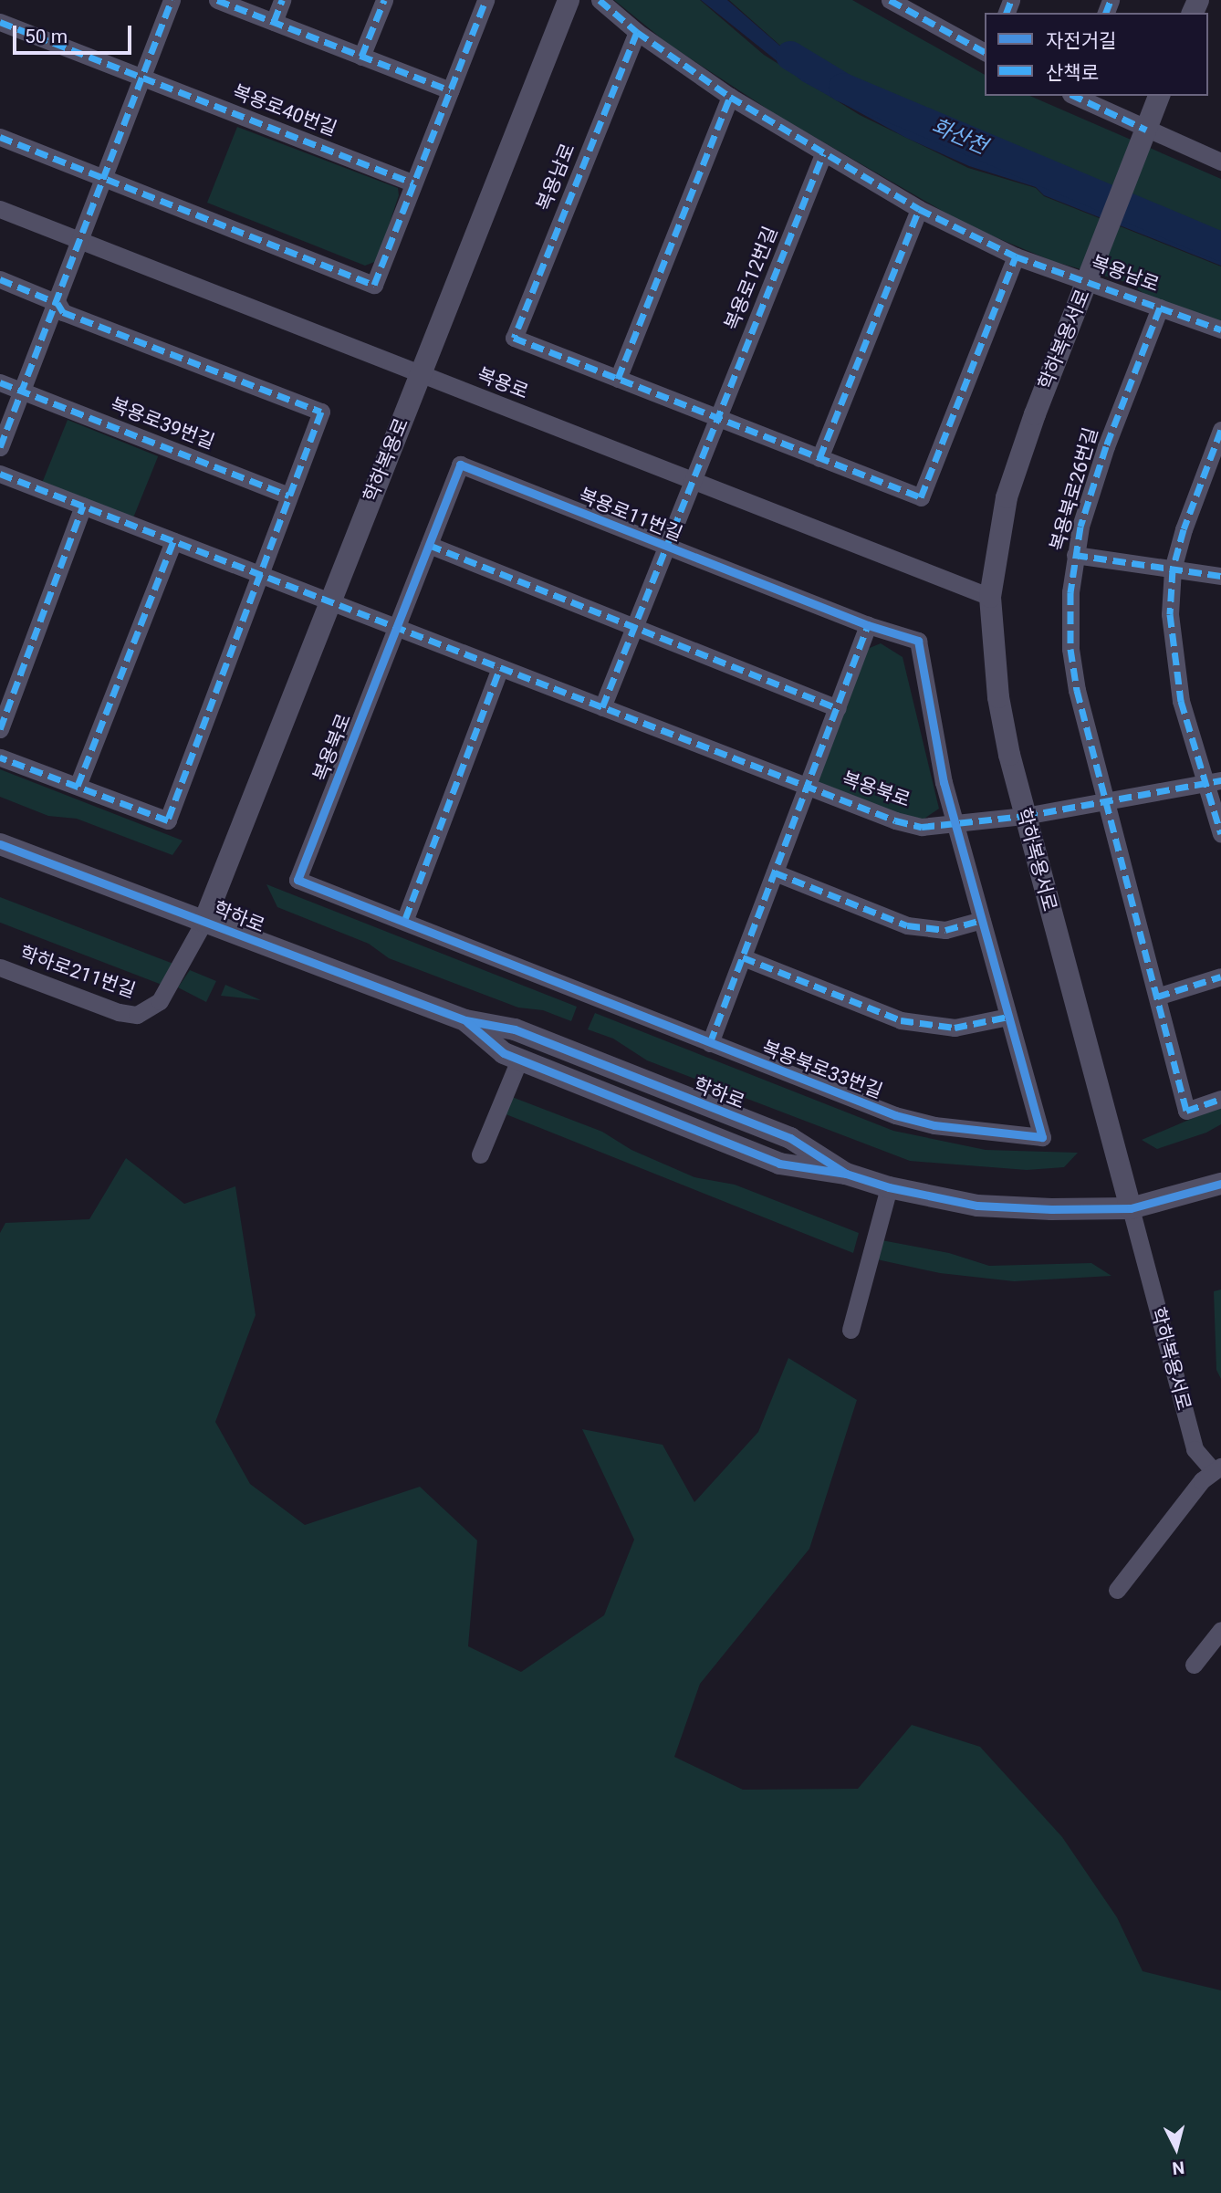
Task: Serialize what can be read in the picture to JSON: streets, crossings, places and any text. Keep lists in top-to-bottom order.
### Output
{
  "streets": {
    "street": [
      "복용로40번길",
      "복용남로",
      "복용로12번길",
      "학하복용서로",
      "복용로",
      "복용로39번길",
      "학하복용로",
      "복용북로26번길",
      "복용로11번길",
      "복용북로",
      "학하로",
      "학하로211번길",
      "복용북로33번길"
    ]
  },
  "crossings": [
    ["복용남로", "복용로12번길"],
    ["복용남로", "학하복용서로"],
    ["복용남로", "복용북로26번길"],
    ["복용로12번길", "복용로"],
    ["복용로12번길", "복용로11번길"],
    ["학하복용서로", "복용로"],
    ["학하복용서로", "복용북로"],
    ["학하복용서로", "학하로"],
    ["복용로", "학하복용로"],
    ["복용로", "복용로11번길"],
    ["학하복용로", "복용북로"],
    ["학하복용로", "학하로"],
    ["학하복용로", "학하로211번길"],
    ["복용북로26번길", "복용북로"],
    ["복용로11번길", "복용북로"],
    ["복용로11번길", "복용북로33번길"],
    ["복용북로", "복용북로33번길"],
    ["학하로", "학하로211번길"]
  ],
  "water": ["화산천"],
  "legend": ["자전거길", "산책로"],
  "scale_bar": "50 m",
  "north": "bottom"
}
